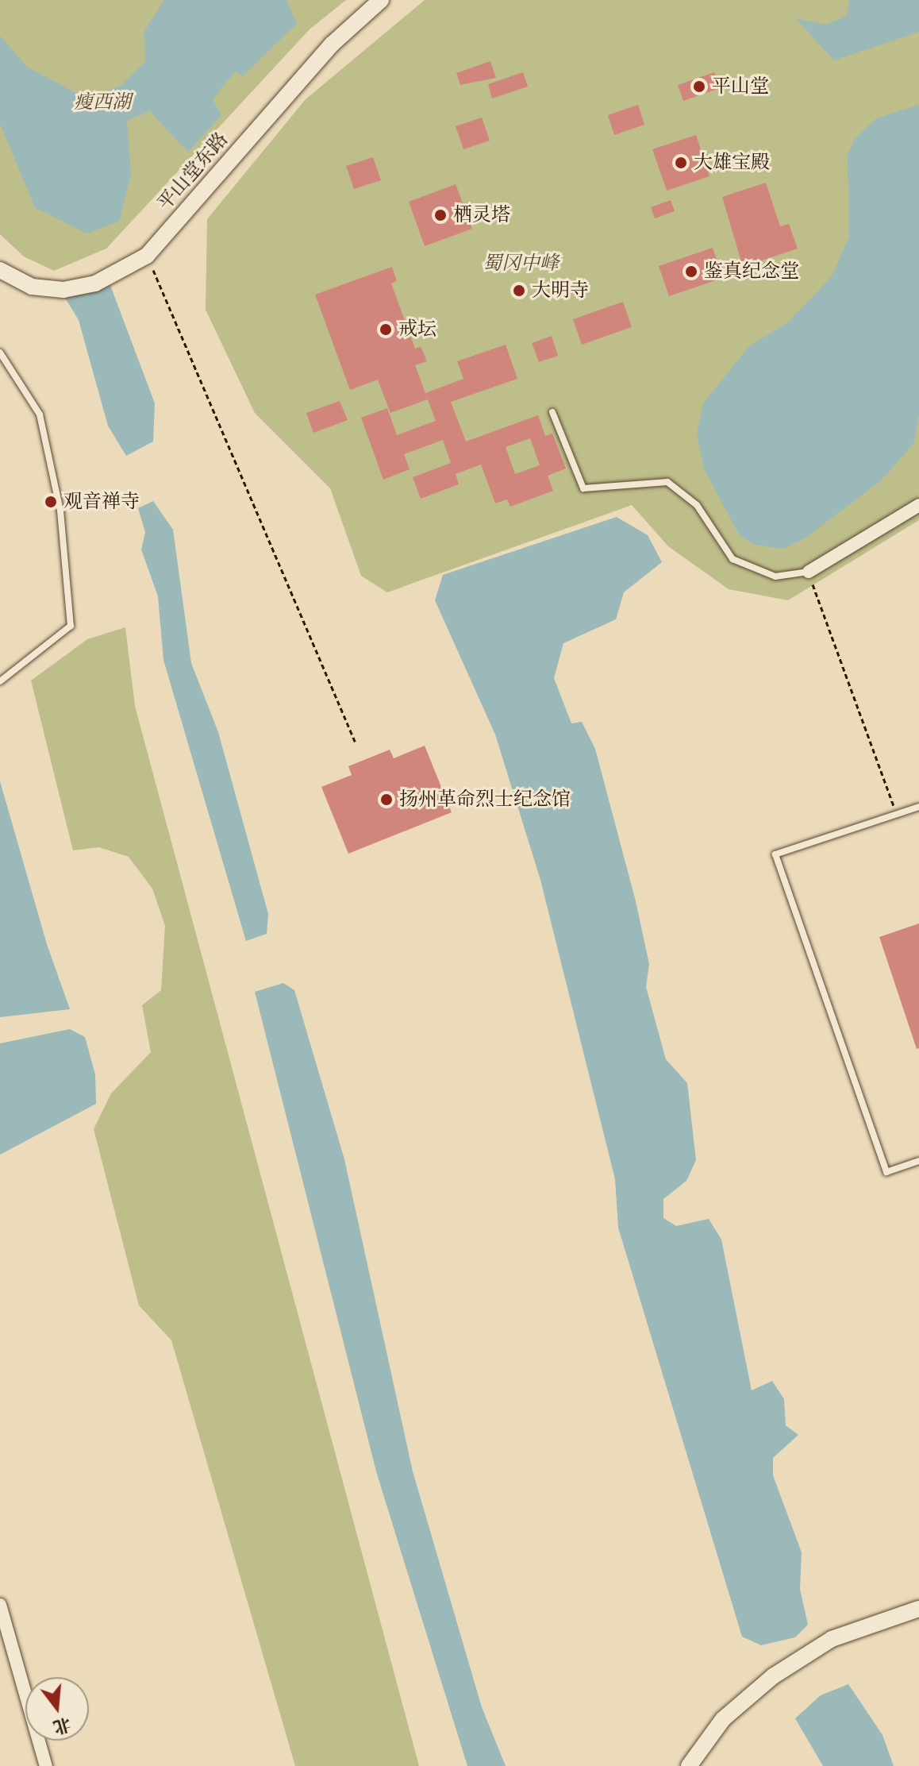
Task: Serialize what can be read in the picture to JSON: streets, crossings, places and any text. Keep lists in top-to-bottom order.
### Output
{
  "streets": {
    "street": ["平山堂东路"]
  },
  "parks": ["瘦西湖", "蜀冈中峰"],
  "places": [
    "平山堂",
    "大雄宝殿",
    "栖灵塔",
    "鉴真纪念堂",
    "大明寺",
    "戒坛",
    "观音禅寺",
    "扬州革命烈士纪念馆"
  ],
  "north": "bottom"
}
